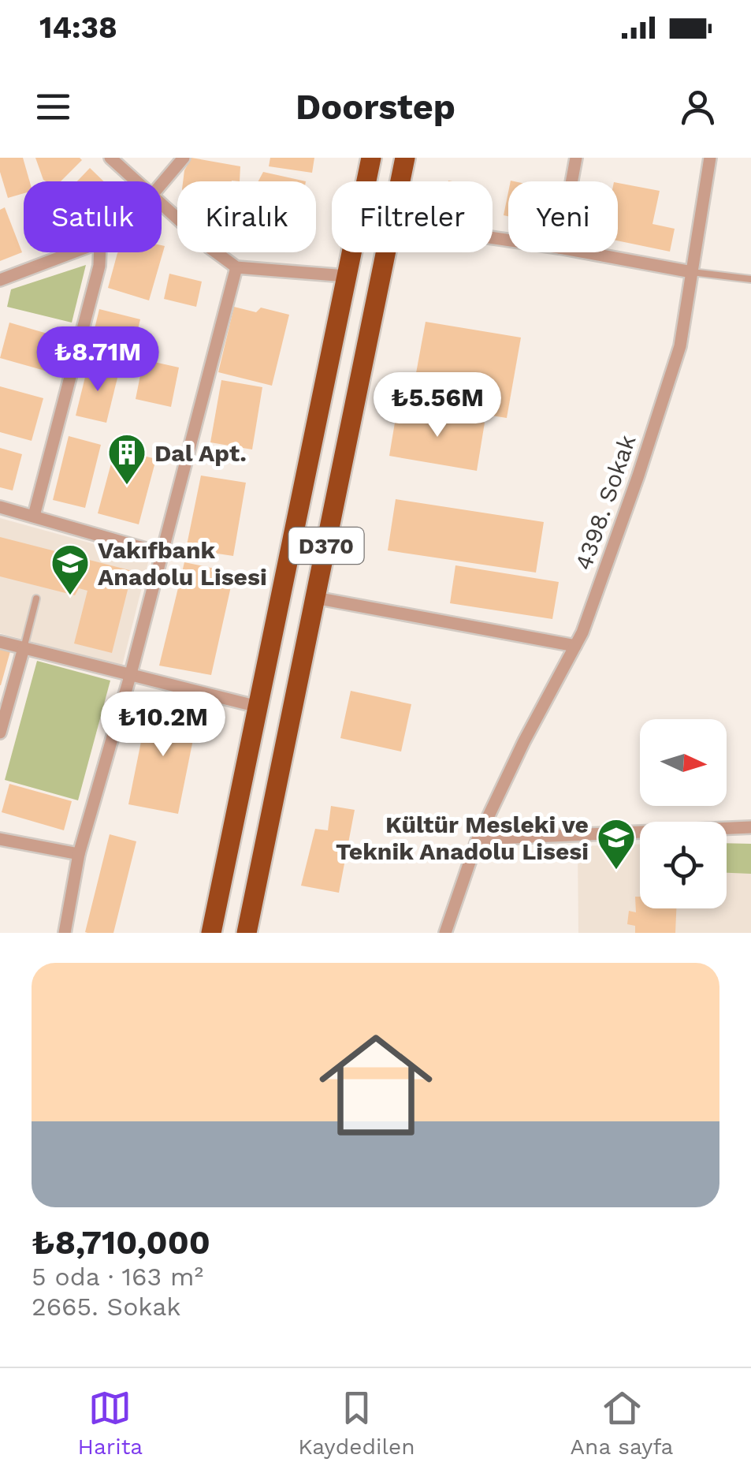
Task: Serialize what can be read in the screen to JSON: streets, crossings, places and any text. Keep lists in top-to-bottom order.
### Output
{
  "streets": {
    "highway": ["D370"],
    "street": ["4398. Sokak"]
  },
  "places": {
    "building": ["Dal Apt."],
    "school or university": ["Vakıfbank Anadolu Lisesi", "Kültür Mesleki ve Teknik Anadolu Lisesi"]
  },
  "north": "right",
  "page": {
    "status": "14:38",
    "header": "Doorstep",
    "chip": [
      "Satılık",
      "Kiralık",
      "Filtreler",
      "Yeni"
    ],
    "price": ["₺8.71M", "₺5.56M", "₺10.2M"],
    "list": [
      {
        "name": "₺8,710,000",
        "note": "5 oda · 163 m² · 2665. Sokak"
      }
    ],
    "tabs": ["Harita", "Kaydedilen", "Ana sayfa"]
  }
}
